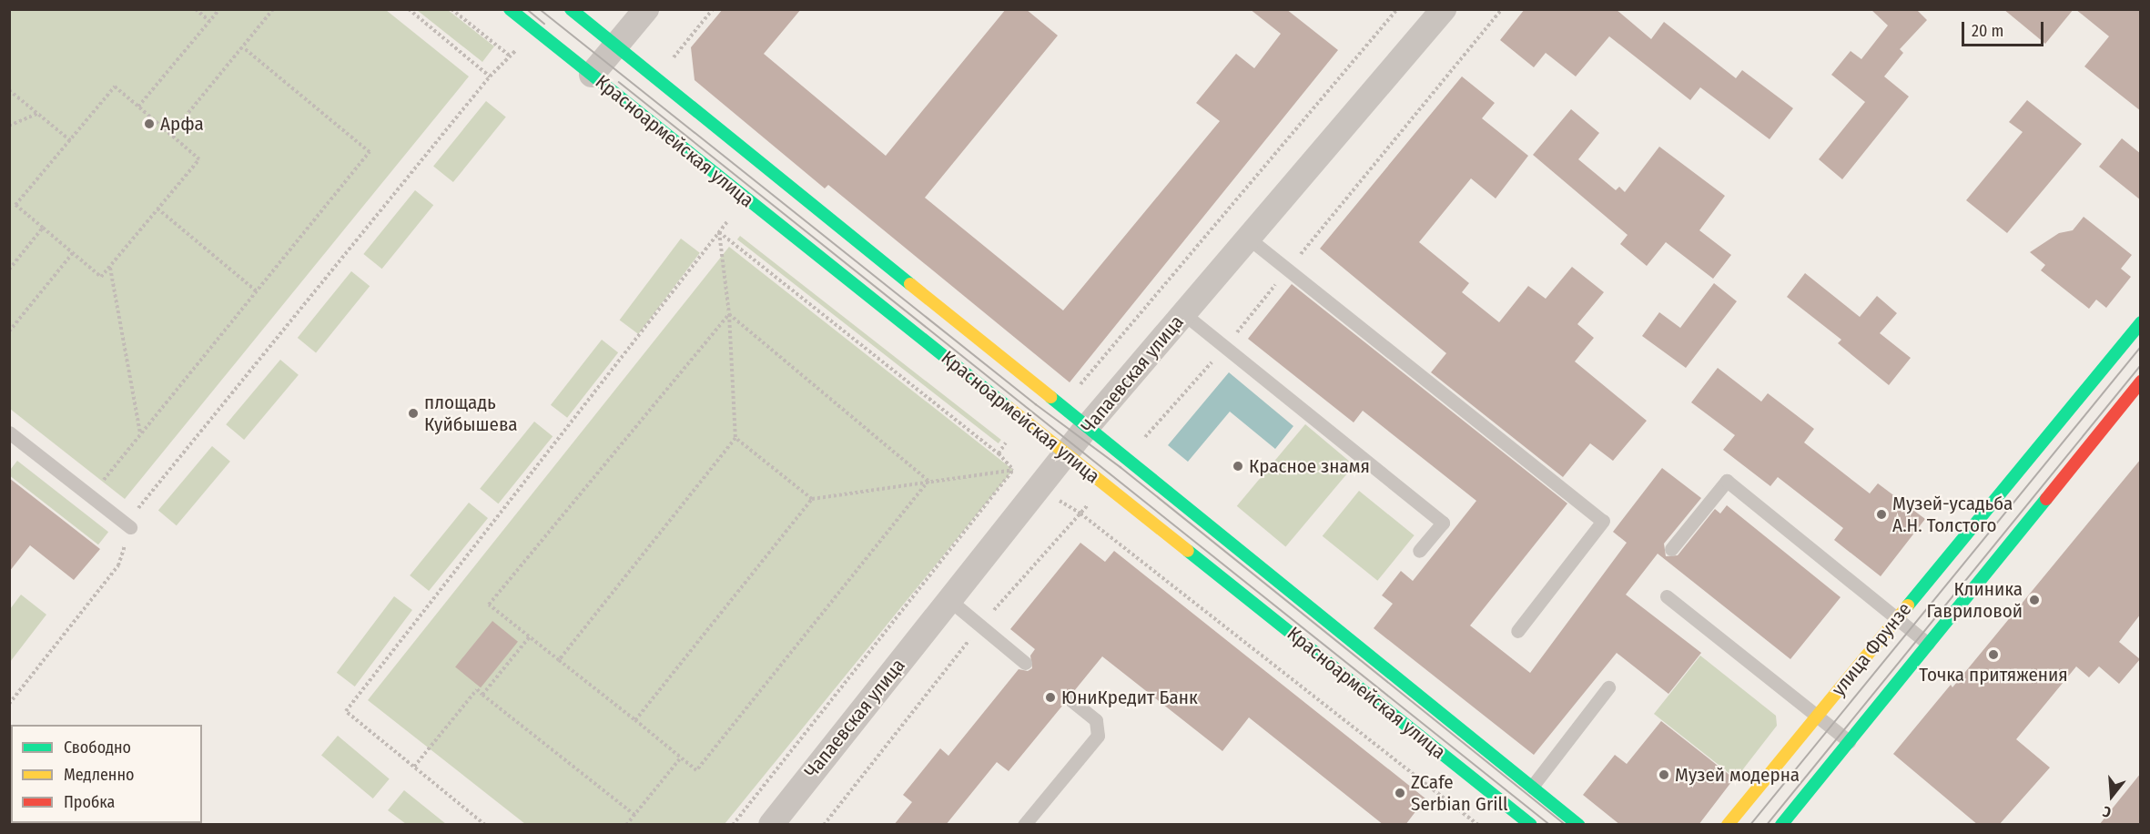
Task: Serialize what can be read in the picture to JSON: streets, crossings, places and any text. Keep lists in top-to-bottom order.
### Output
{
  "streets": {
    "main road": ["Красноармейская улица", "улица Фрунзе"],
    "street": ["Чапаевская улица"]
  },
  "crossings": [
    ["Красноармейская улица", "Чапаевская улица"]
  ],
  "places": [
    "Арфа",
    "площадь Куйбышева",
    "Красное знамя",
    "Музей-усадьба А.Н. Толстого",
    "Клиника Гавриловой",
    "Точка притяжения",
    "ЮниКредит Банк",
    "Музей модерна",
    "ZCafe Serbian Grill"
  ],
  "legend": ["Свободно", "Медленно", "Пробка"],
  "scale_bar": "20 m",
  "north": "bottom"
}
